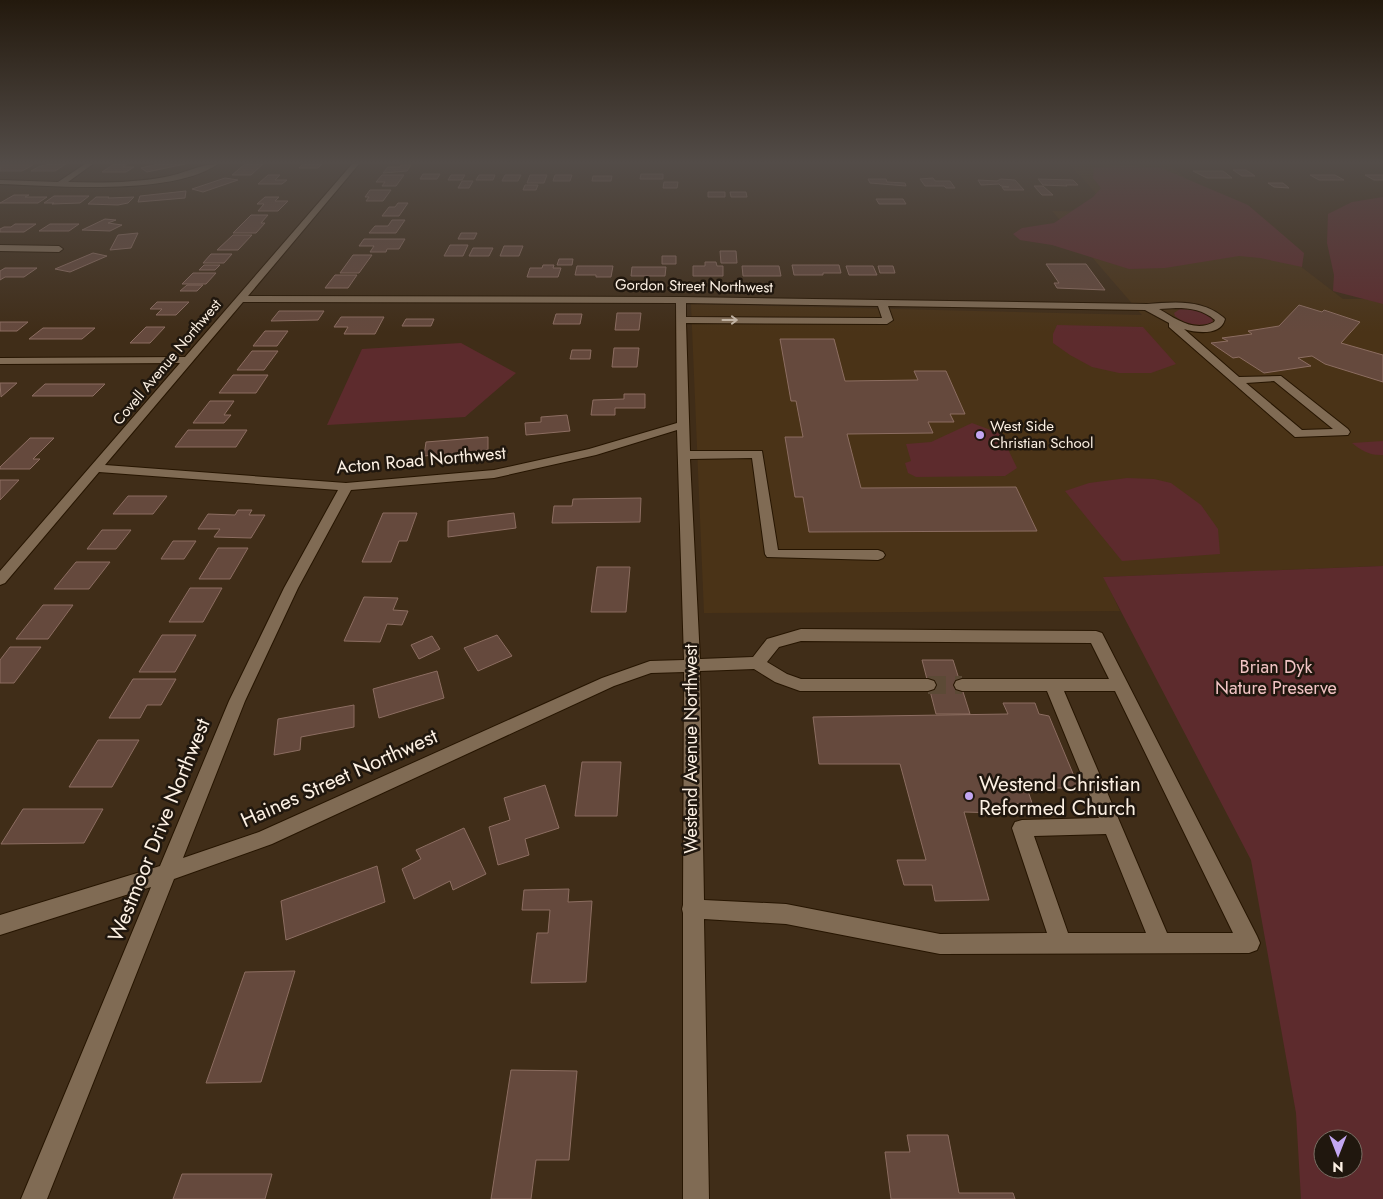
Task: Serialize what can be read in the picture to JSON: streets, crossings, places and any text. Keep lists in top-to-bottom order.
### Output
{
  "streets": {
    "street": [
      "Gordon Street Northwest",
      "Covell Avenue Northwest",
      "Acton Road Northwest",
      "Westend Avenue Northwest",
      "Haines Street Northwest",
      "Westmoor Drive Northwest"
    ]
  },
  "crossings": [
    ["Gordon Street Northwest", "Covell Avenue Northwest"],
    ["Gordon Street Northwest", "Westend Avenue Northwest"],
    ["Covell Avenue Northwest", "Acton Road Northwest"],
    ["Acton Road Northwest", "Westend Avenue Northwest"],
    ["Acton Road Northwest", "Westmoor Drive Northwest"],
    ["Westend Avenue Northwest", "Haines Street Northwest"],
    ["Haines Street Northwest", "Westmoor Drive Northwest"]
  ],
  "parks": ["Brian Dyk Nature Preserve"],
  "places": ["West Side Christian School", "Westend Christian Reformed Church"],
  "north": "bottom"
}
